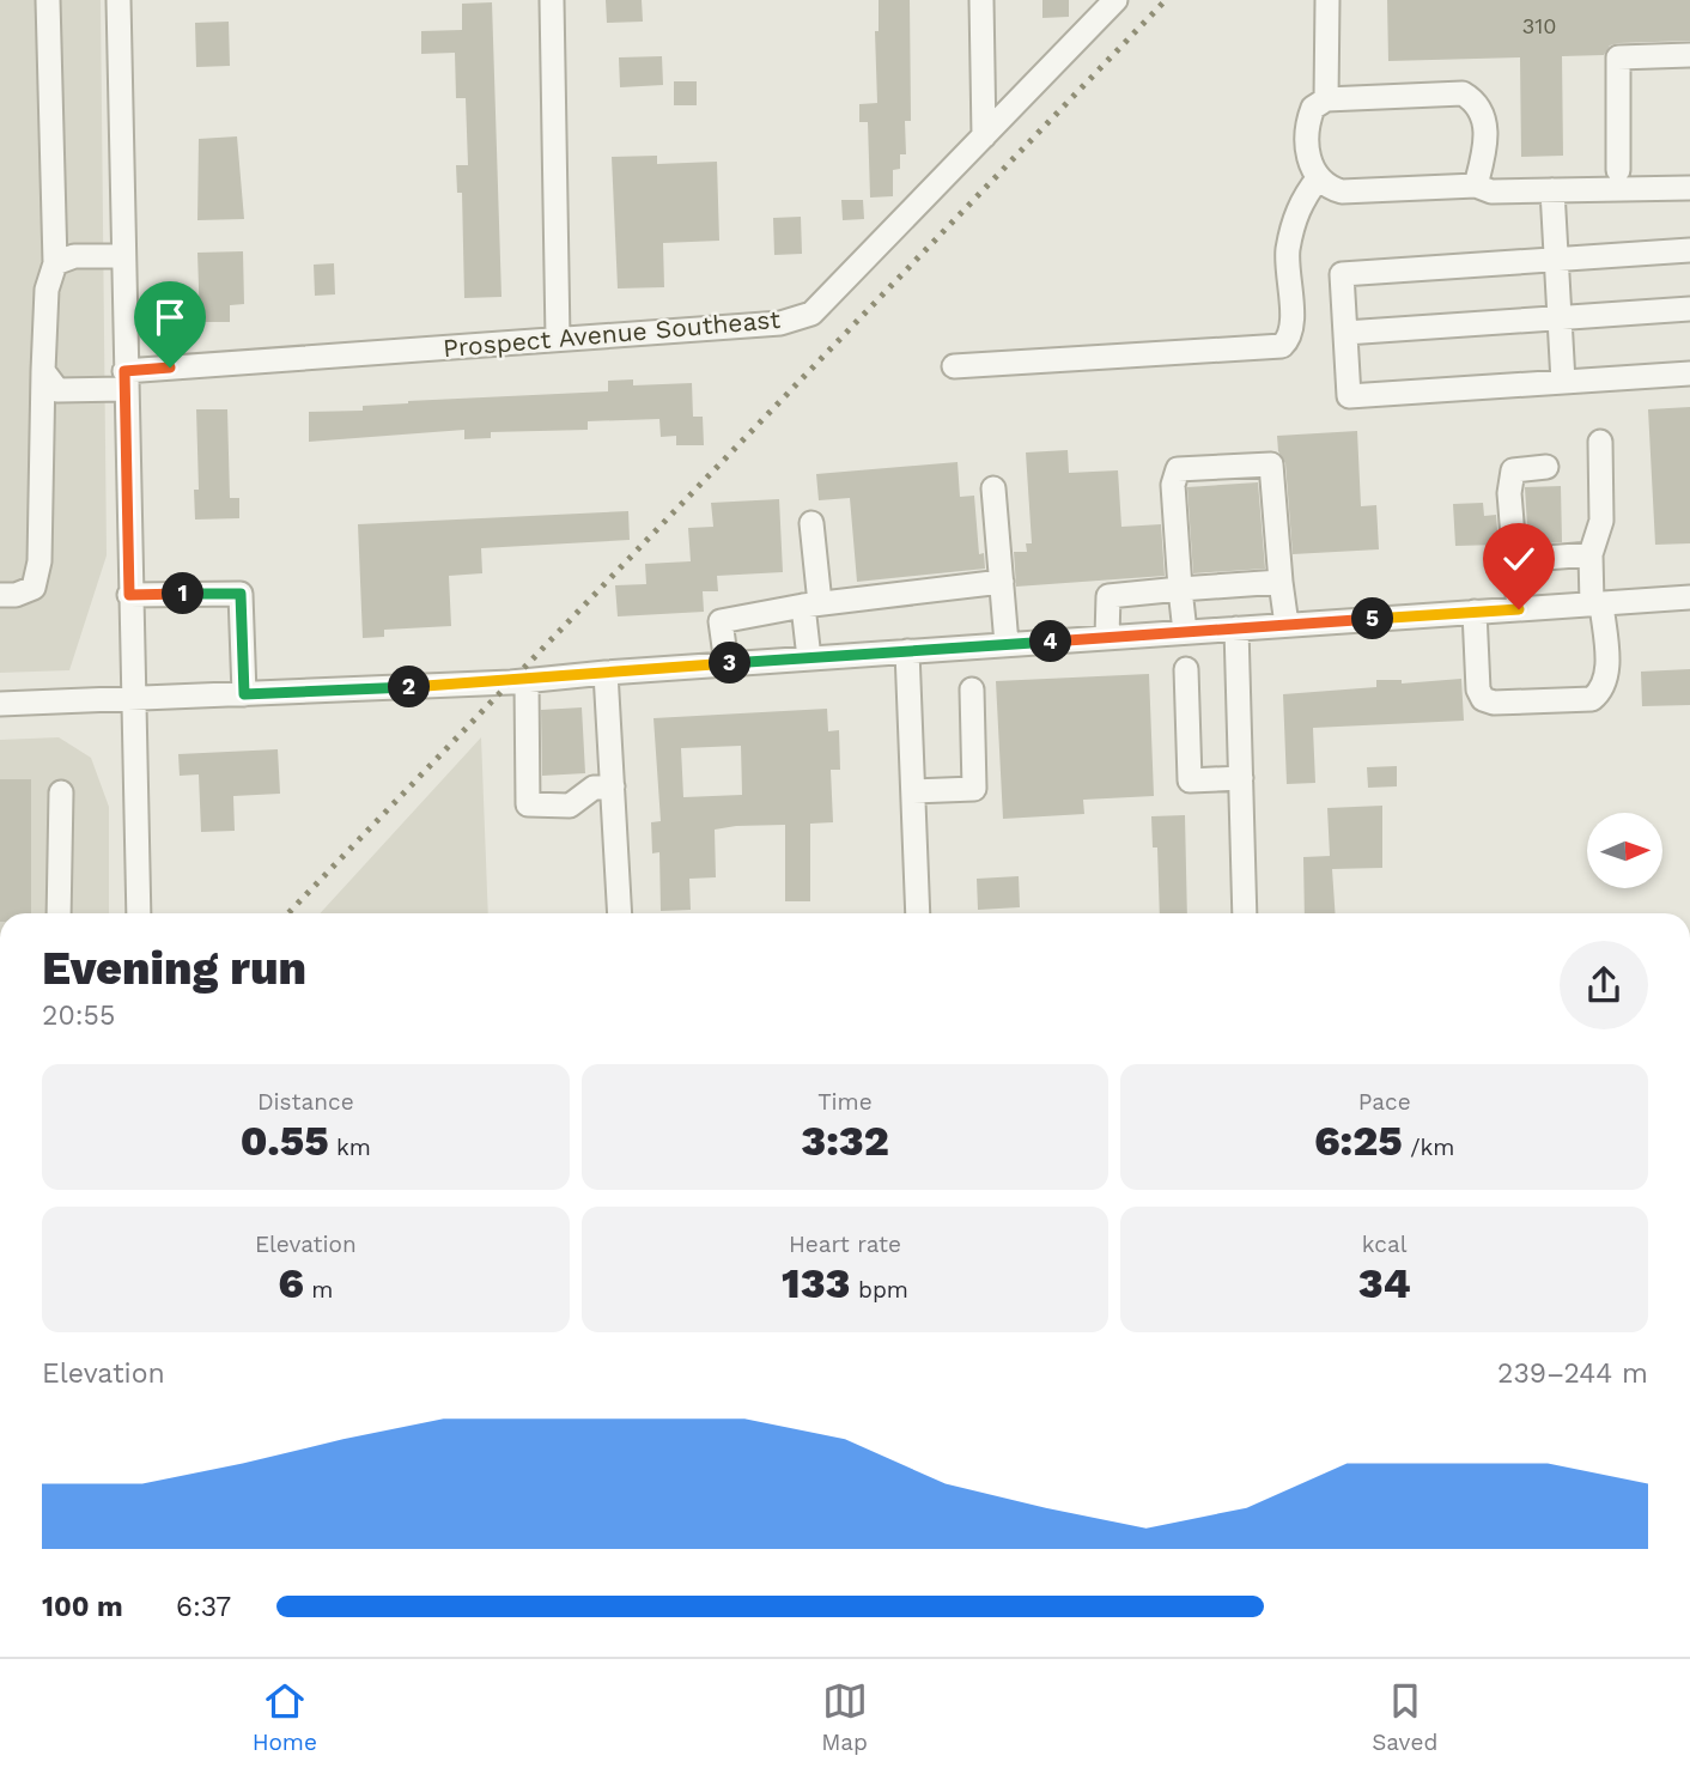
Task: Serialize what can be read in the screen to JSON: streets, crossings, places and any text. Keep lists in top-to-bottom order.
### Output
{
  "streets": {
    "street": ["Prospect Avenue Southeast"]
  },
  "house_numbers": ["310"],
  "north": "right",
  "page": {
    "pins": [
      "1",
      "5",
      "4",
      "3",
      "2"
    ],
    "heading": ["Evening run", "20:55"],
    "stats": [
      ["Distance", "0.55 km"],
      ["Time", "3:32"],
      ["Pace", "6:25 /km"],
      ["Elevation", "6 m"],
      ["Heart rate", "133 bpm"],
      ["kcal", "34"]
    ],
    "chart": ["Elevation", "239–244 m"],
    "list": [
      {
        "name": "100 m",
        "note": "6:37"
      }
    ],
    "tabs": ["Home", "Map", "Saved"]
  }
}
